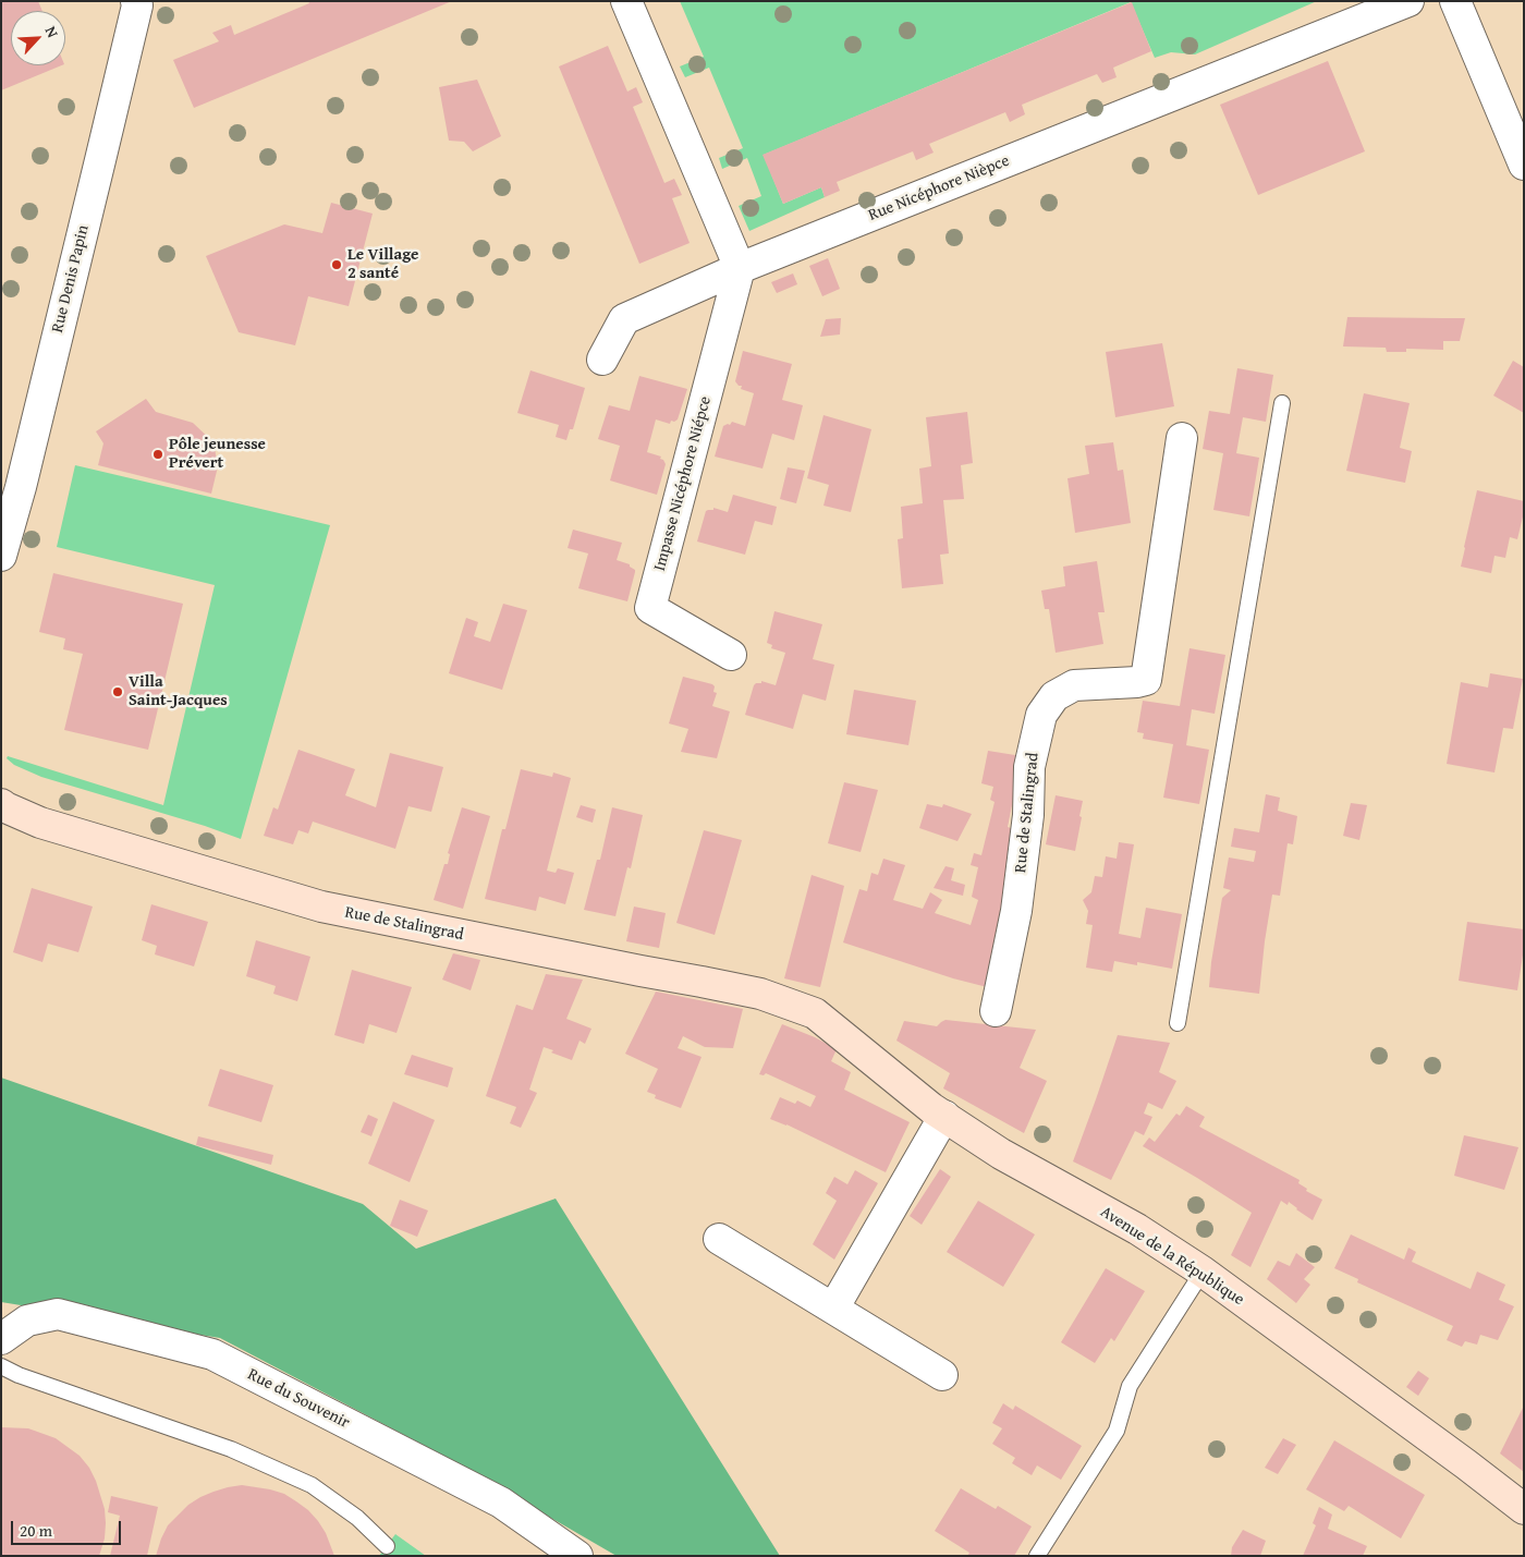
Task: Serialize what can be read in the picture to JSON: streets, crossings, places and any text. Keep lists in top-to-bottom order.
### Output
{
  "streets": {
    "street": [
      "Rue Nicéphore Nièpce",
      "Rue Denis Papin",
      "Impasse Nicéphore Niépce",
      "Rue de Stalingrad",
      "Avenue de la République",
      "Rue du Souvenir"
    ]
  },
  "crossings": [
    ["Rue Nicéphore Nièpce", "Impasse Nicéphore Niépce"],
    ["Rue de Stalingrad", "Avenue de la République"]
  ],
  "places": ["Le Village 2 santé", "Pôle jeunesse Prévert", "Villa Saint-Jacques"],
  "scale_bar": "20 m",
  "north": "top right"
}
